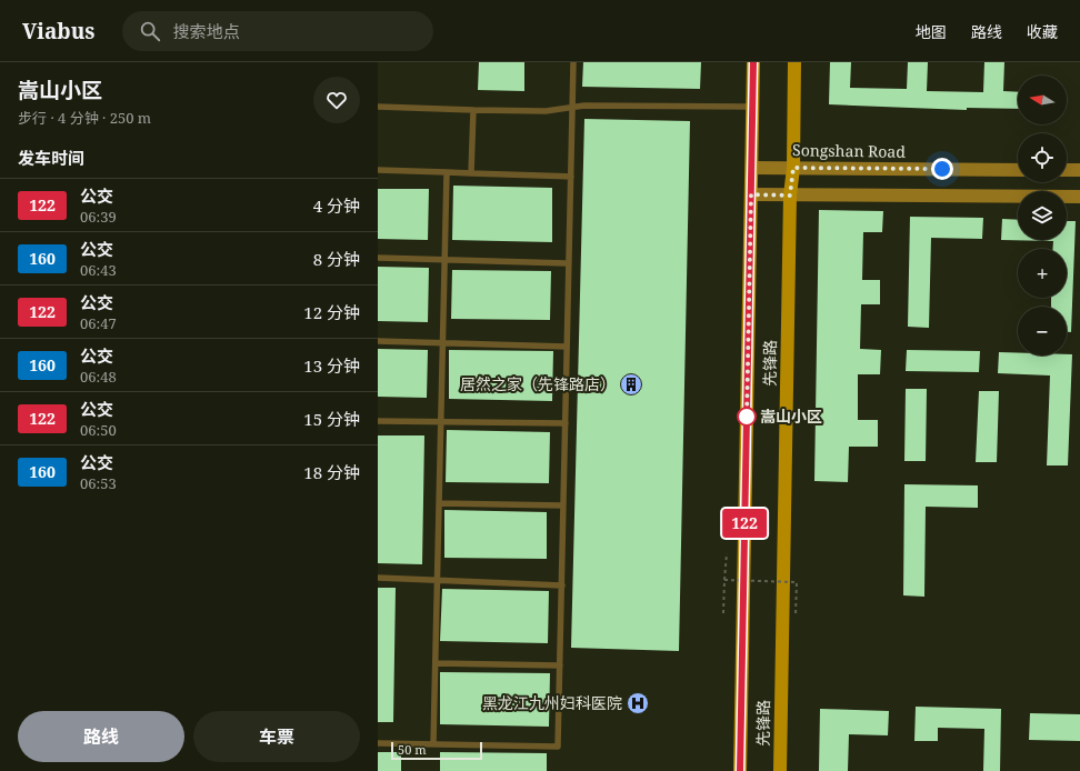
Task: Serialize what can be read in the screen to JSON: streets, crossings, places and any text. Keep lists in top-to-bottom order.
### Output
{
  "streets": {
    "main road": ["Songshan Road", "先锋路"]
  },
  "crossings": [
    ["Songshan Road", "先锋路"]
  ],
  "places": {
    "building": ["居然之家（先锋路店）"],
    "other": ["嵩山小区"],
    "hospital": ["黑龙江九州妇科医院"]
  },
  "lines": ["bus line 122"],
  "scale_bar": "50 m",
  "north": "left",
  "page": {
    "header": "Viabus",
    "search": "搜索地点",
    "nav": ["地图", "路线", "收藏"],
    "heading": [
      ["嵩山小区", "步行 · 4 分钟 · 250 m"],
      "发车时间"
    ],
    "on_map": "122",
    "map_buttons": ["+", "−"],
    "list": [
      {
        "mark": "122",
        "name": "公交",
        "note": "06:39",
        "value": "4 分钟"
      },
      {
        "mark": "160",
        "name": "公交",
        "note": "06:43",
        "value": "8 分钟"
      },
      {
        "mark": "122",
        "name": "公交",
        "note": "06:47",
        "value": "12 分钟"
      },
      {
        "mark": "160",
        "name": "公交",
        "note": "06:48",
        "value": "13 分钟"
      },
      {
        "mark": "122",
        "name": "公交",
        "note": "06:50",
        "value": "15 分钟"
      },
      {
        "mark": "160",
        "name": "公交",
        "note": "06:53",
        "value": "18 分钟"
      }
    ],
    "buttons": ["路线", "车票"],
    "scale": "50 m"
  }
}
